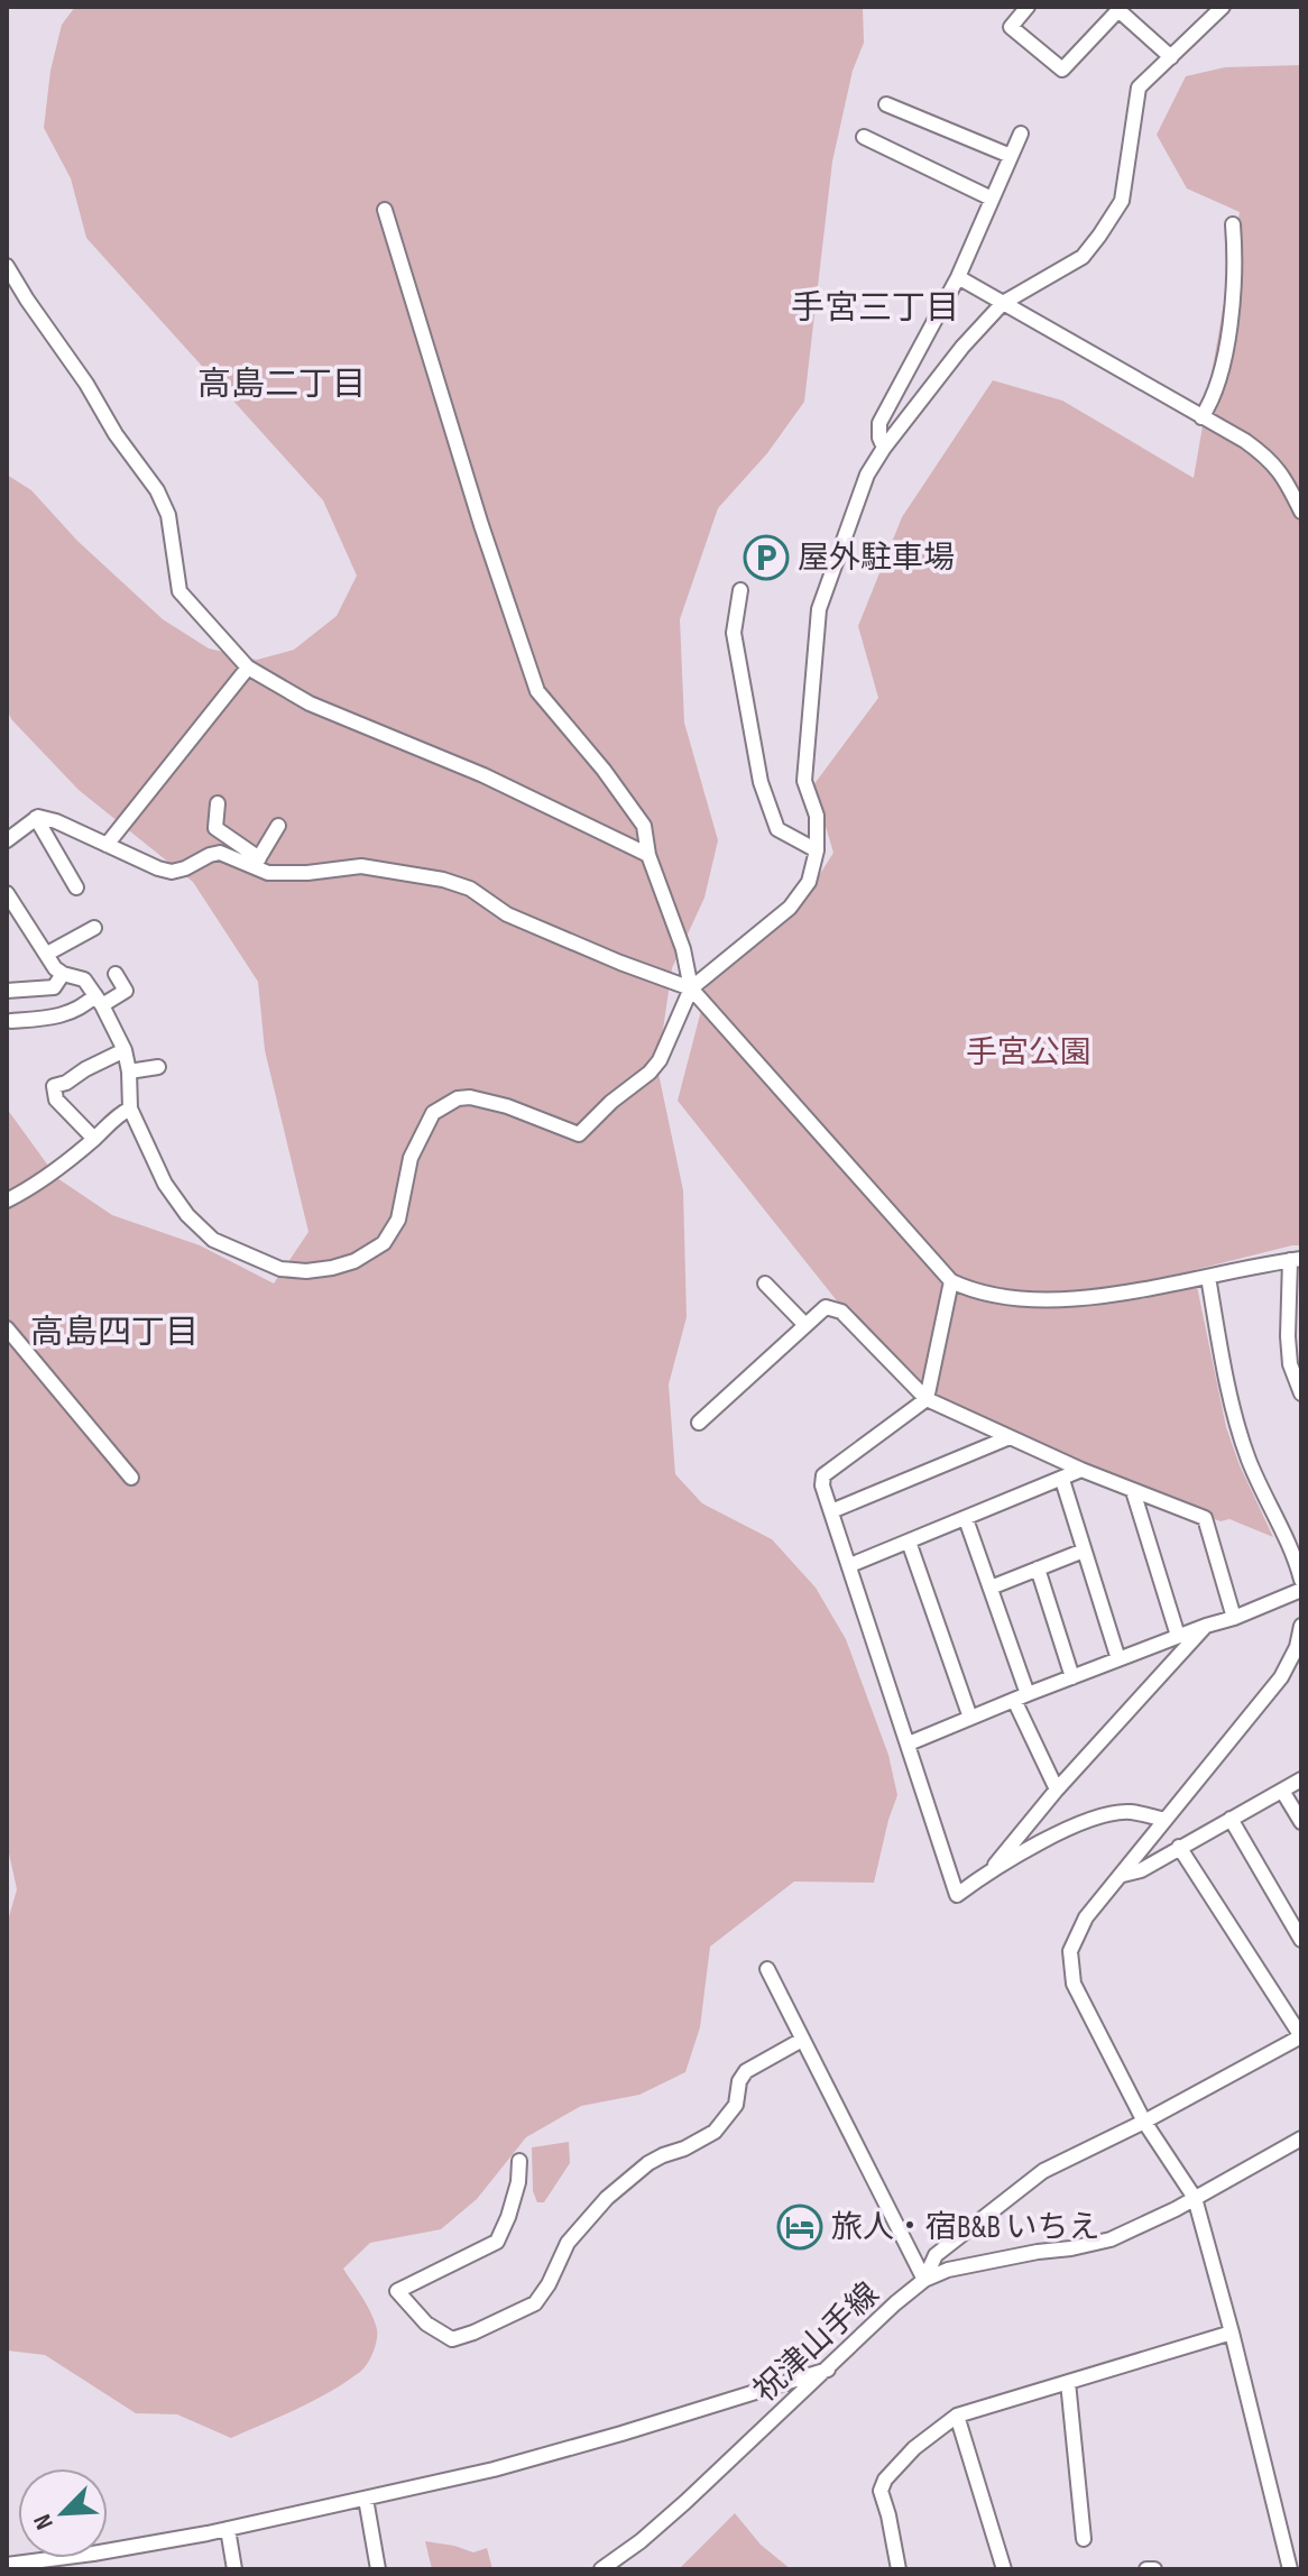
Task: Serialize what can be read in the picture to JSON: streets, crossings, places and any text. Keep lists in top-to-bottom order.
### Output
{
  "streets": {
    "street": ["祝津山手線"]
  },
  "districts": ["手宮三丁目", "高島二丁目", "高島四丁目"],
  "parks": ["手宮公園"],
  "places": {
    "parking": ["屋外駐車場"],
    "hotel": ["旅人・宿B&B いちえ"]
  },
  "north": "bottom left"
}
